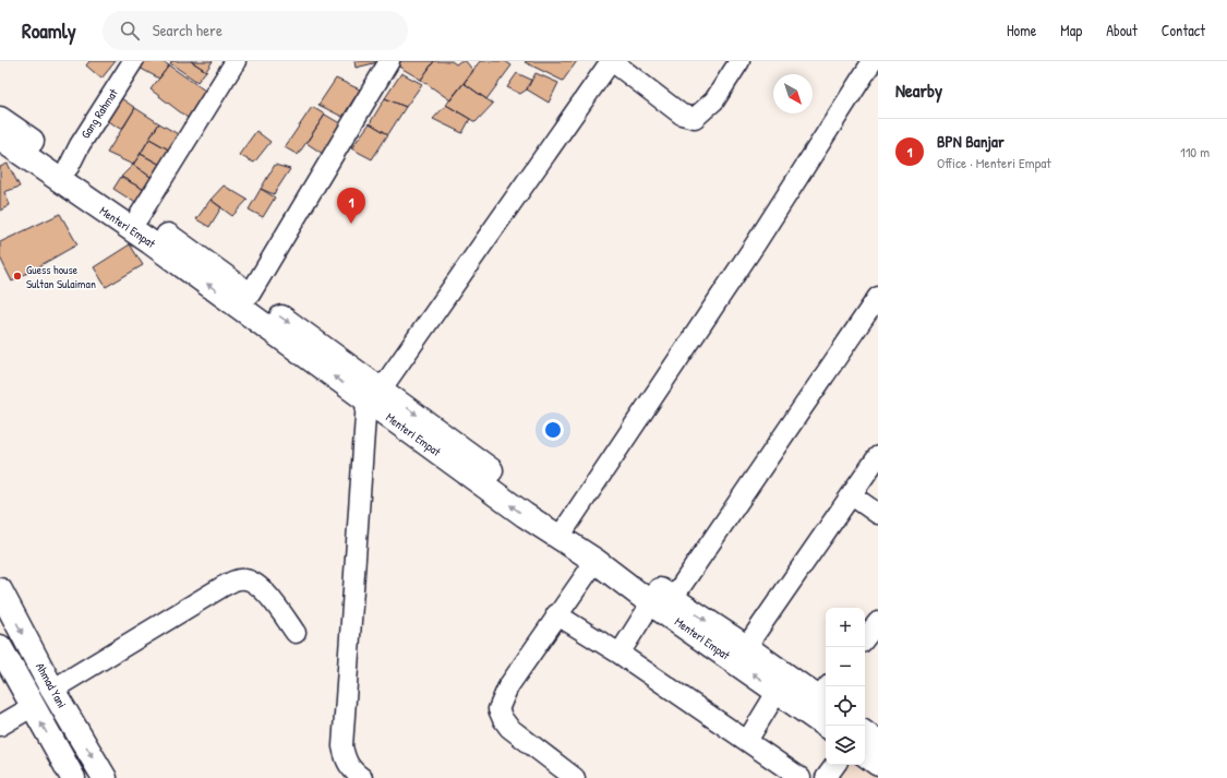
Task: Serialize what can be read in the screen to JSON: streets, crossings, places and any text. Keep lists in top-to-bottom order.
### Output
{
  "streets": {
    "main road": ["Menteri Empat", "Ahmad Yani"],
    "street": ["Gang Rahmat"]
  },
  "crossings": [
    ["Gang Rahmat", "Menteri Empat"]
  ],
  "places": ["Guess house Sultan Sulaiman"],
  "north": "bottom right",
  "page": {
    "header": "Roamly",
    "search": "Search here",
    "nav": [
      "Home",
      "Map",
      "About",
      "Contact"
    ],
    "heading": "Nearby",
    "list": [
      {
        "mark": "1",
        "name": "BPN Banjar",
        "note": "Office · Menteri Empat",
        "value": "110 m"
      }
    ],
    "pins": "1",
    "map_buttons": ["+", "−"]
  }
}
